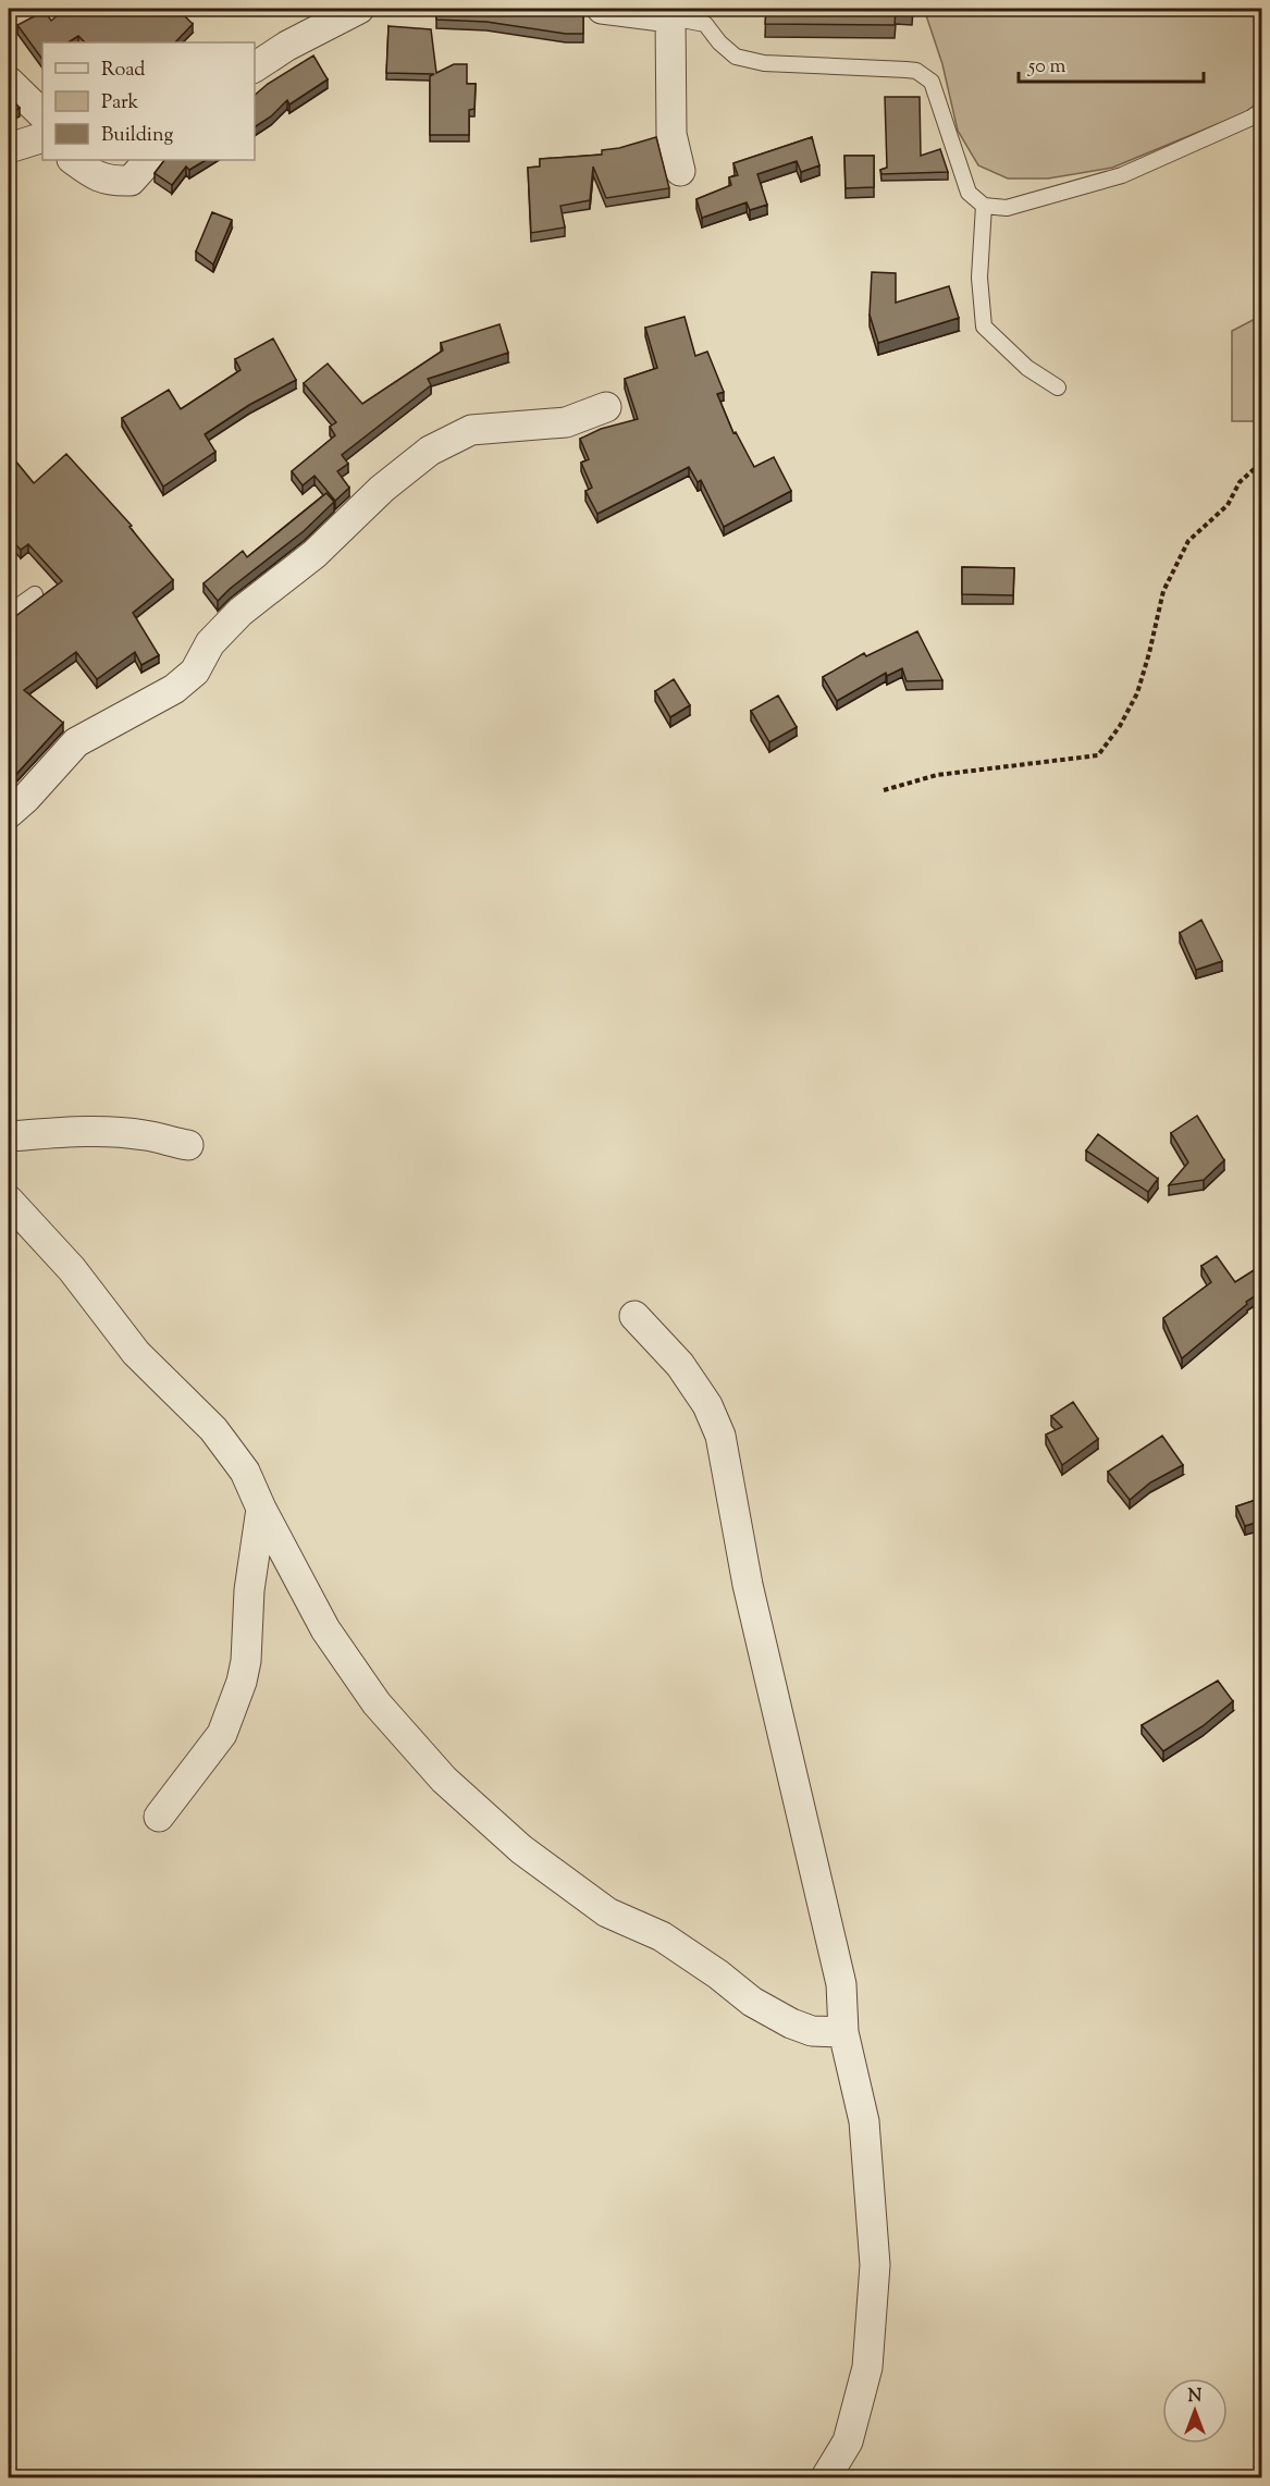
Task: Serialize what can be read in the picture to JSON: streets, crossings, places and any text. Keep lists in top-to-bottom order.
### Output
{
  "legend": ["Road", "Park", "Building"],
  "scale_bar": "50 m",
  "north": "top"
}
